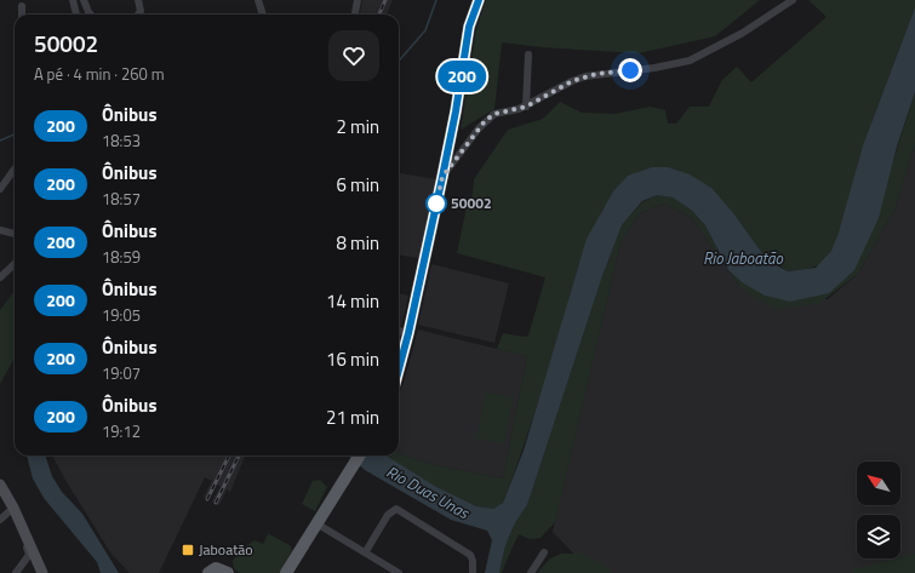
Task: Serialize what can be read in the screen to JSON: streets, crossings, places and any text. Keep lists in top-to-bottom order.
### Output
{
  "water": ["Rio Jaboatão", "Rio Duas Unas"],
  "places": {
    "other": ["50002"],
    "transit": ["Jaboatão"]
  },
  "lines": ["bus line 200"],
  "north": "top left",
  "page": {
    "on_map": "200",
    "heading": ["50002", "A pé · 4 min · 260 m"],
    "list": [
      {
        "mark": "200",
        "name": "Ônibus",
        "note": "18:53",
        "value": "2 min"
      },
      {
        "mark": "200",
        "name": "Ônibus",
        "note": "18:57",
        "value": "6 min"
      },
      {
        "mark": "200",
        "name": "Ônibus",
        "note": "18:59",
        "value": "8 min"
      },
      {
        "mark": "200",
        "name": "Ônibus",
        "note": "19:05",
        "value": "14 min"
      },
      {
        "mark": "200",
        "name": "Ônibus",
        "note": "19:07",
        "value": "16 min"
      },
      {
        "mark": "200",
        "name": "Ônibus",
        "note": "19:12",
        "value": "21 min"
      }
    ]
  }
}
